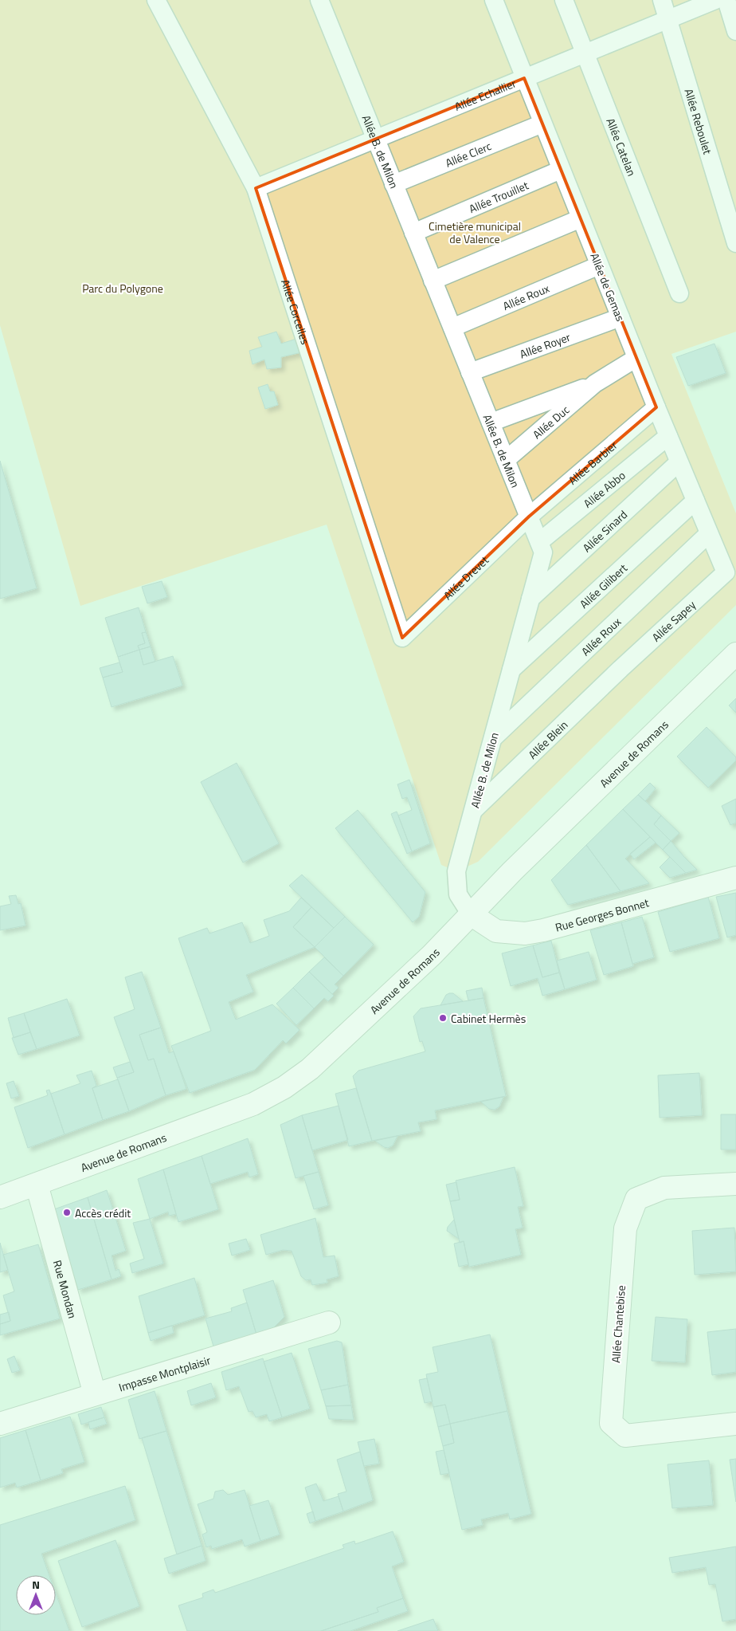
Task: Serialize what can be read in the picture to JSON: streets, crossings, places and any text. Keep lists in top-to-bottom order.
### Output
{
  "streets": {
    "street": [
      "Allée Echallier",
      "Allée Reboulet",
      "Allée Catelan",
      "Allée B. de Milon",
      "Allée Clerc",
      "Allée Trouillet",
      "Allée de Gemas",
      "Allée Roux",
      "Allée Corcelles",
      "Allée Royer",
      "Allée Duc",
      "Allée Barbier",
      "Allée Abbo",
      "Allée Sinard",
      "Allée Drevet",
      "Allée Gilibert",
      "Allée Sapey",
      "Allée Blein",
      "Avenue de Romans",
      "Rue Georges Bonnet",
      "Rue Mondan",
      "Allée Chantebise",
      "Impasse Montplaisir"
    ]
  },
  "crossings": [
    ["Allée Echallier", "Allée Reboulet"],
    ["Allée Echallier", "Allée Catelan"],
    ["Allée Echallier", "Allée B. de Milon"],
    ["Allée Echallier", "Allée de Gemas"],
    ["Allée Echallier", "Allée Corcelles"],
    ["Allée B. de Milon", "Allée Clerc"],
    ["Allée B. de Milon", "Allée Trouillet"],
    ["Allée B. de Milon", "Allée Roux"],
    ["Allée B. de Milon", "Allée Royer"],
    ["Allée B. de Milon", "Allée Duc"],
    ["Allée B. de Milon", "Allée Barbier"],
    ["Allée B. de Milon", "Allée Abbo"],
    ["Allée B. de Milon", "Allée Sinard"],
    ["Allée B. de Milon", "Allée Drevet"],
    ["Allée B. de Milon", "Allée Gilibert"],
    ["Allée B. de Milon", "Allée Blein"],
    ["Allée B. de Milon", "Avenue de Romans"],
    ["Allée B. de Milon", "Rue Georges Bonnet"],
    ["Allée Clerc", "Allée de Gemas"],
    ["Allée Trouillet", "Allée de Gemas"],
    ["Allée de Gemas", "Allée Roux"],
    ["Allée de Gemas", "Allée Royer"],
    ["Allée de Gemas", "Allée Duc"],
    ["Allée de Gemas", "Allée Barbier"],
    ["Allée de Gemas", "Allée Abbo"],
    ["Allée de Gemas", "Allée Sinard"],
    ["Allée de Gemas", "Allée Gilibert"],
    ["Allée de Gemas", "Allée Sapey"],
    ["Allée Corcelles", "Allée Drevet"],
    ["Allée Barbier", "Allée Drevet"],
    ["Allée Sapey", "Allée Blein"],
    ["Avenue de Romans", "Rue Georges Bonnet"],
    ["Avenue de Romans", "Rue Mondan"],
    ["Rue Mondan", "Impasse Montplaisir"]
  ],
  "parks": ["Cimetière municipal de Valence", "Parc du Polygone"],
  "places": ["Cabinet Hermès", "Accès crédit"],
  "north": "top"
}
